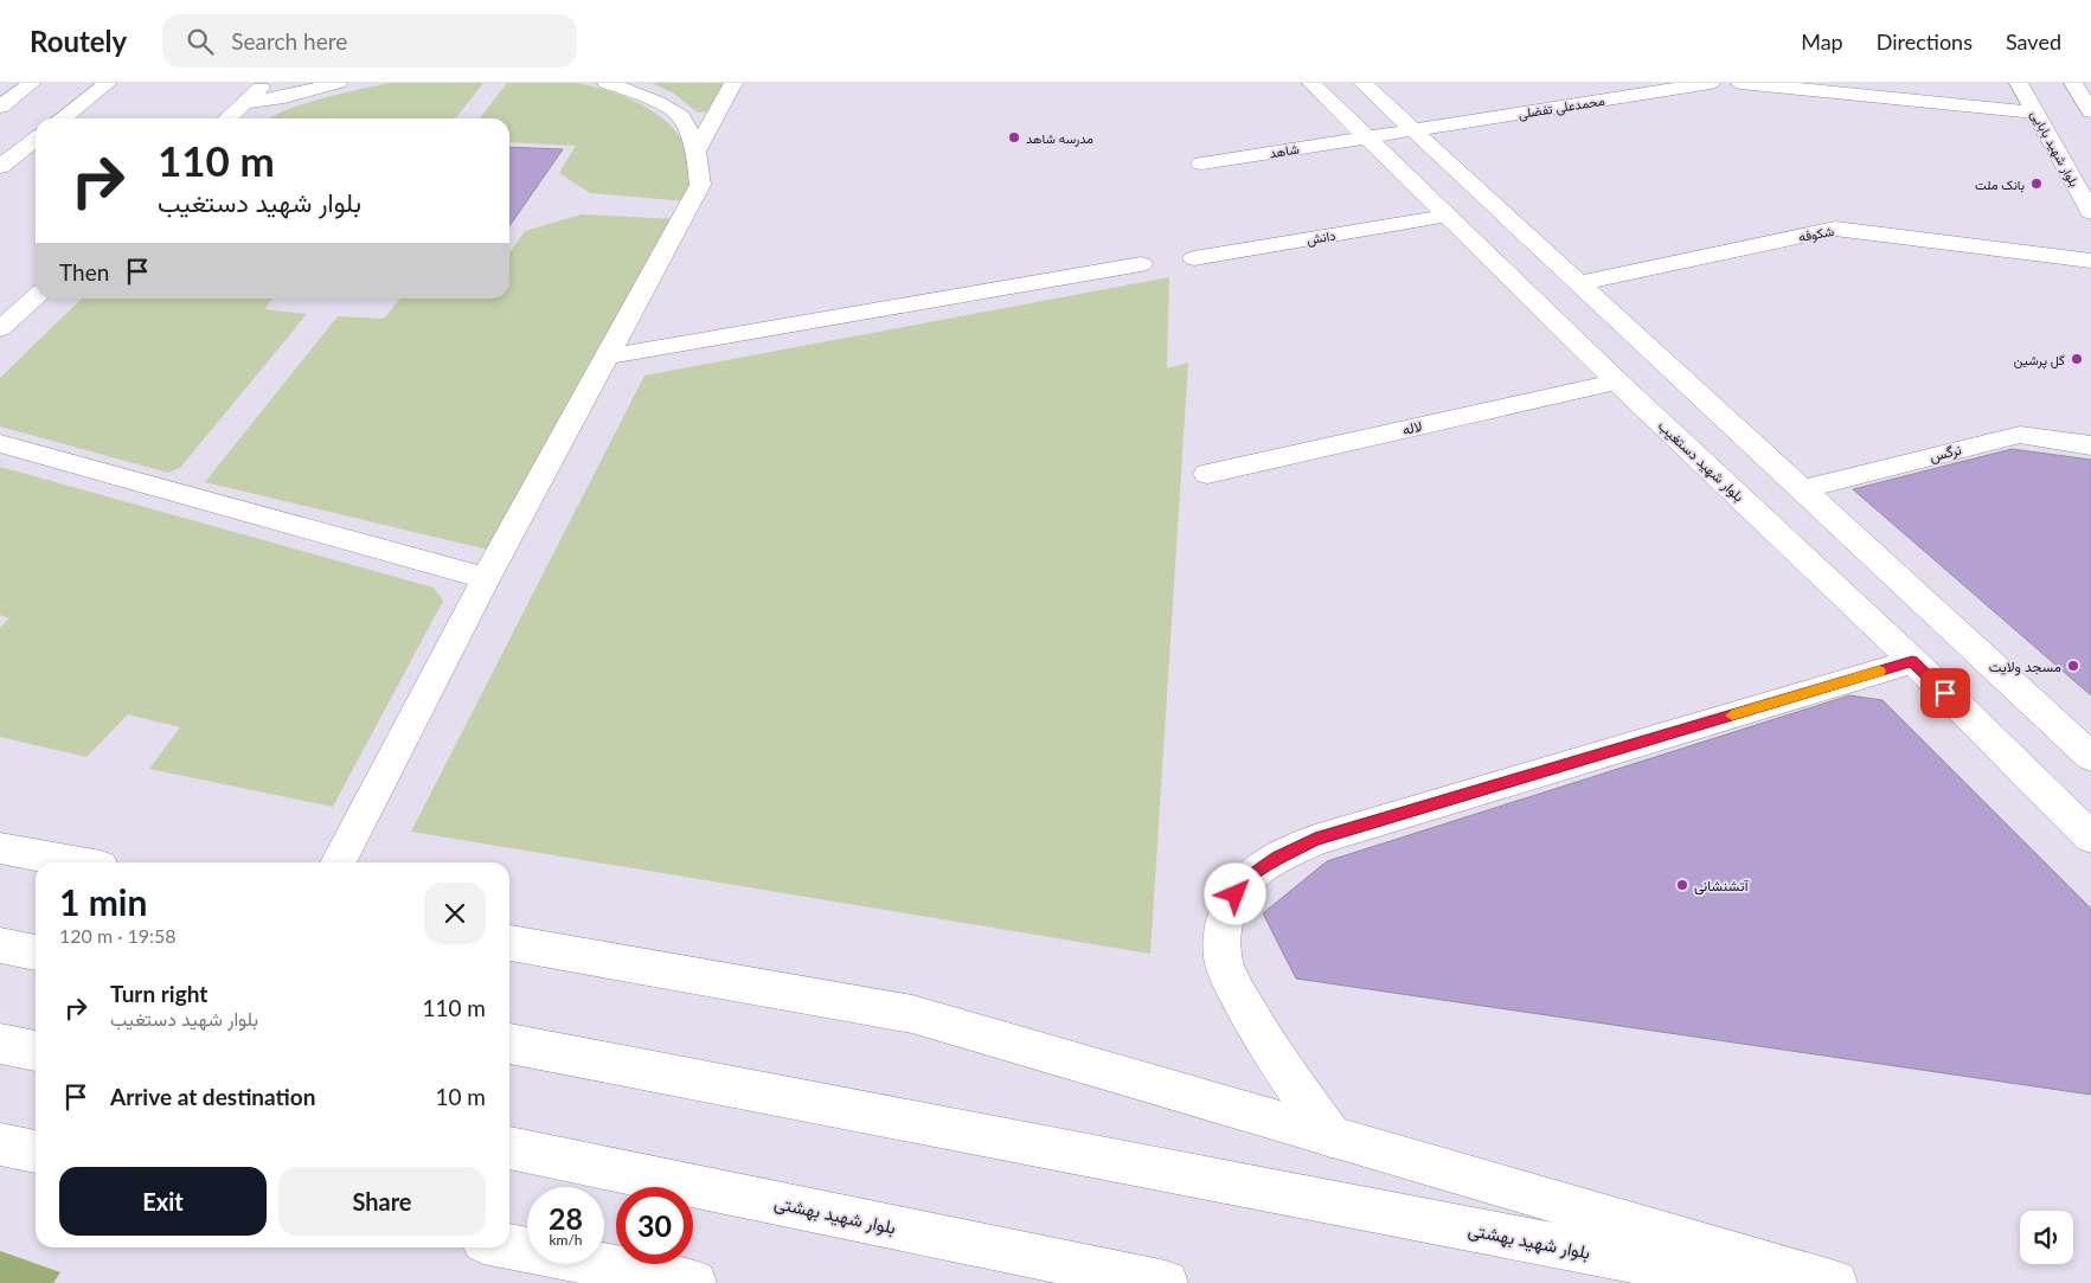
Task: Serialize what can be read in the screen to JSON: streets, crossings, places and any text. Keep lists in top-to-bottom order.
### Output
{
  "streets": {
    "street": [
      "محمدعلی تفضلی",
      "بلوار شهید بابایی",
      "شاهد",
      "شکوفه",
      "دانش",
      "لاله",
      "نرگس",
      "بلوار شهید دستغیب",
      "بلوار شهید بهشتی"
    ]
  },
  "crossings": [
    ["محمدعلی تفضلی", "شاهد"],
    ["محمدعلی تفضلی", "بلوار شهید دستغیب"],
    ["شاهد", "بلوار شهید دستغیب"],
    ["دانش", "بلوار شهید دستغیب"],
    ["لاله", "بلوار شهید دستغیب"]
  ],
  "places": [
    "مدرسه شاهد",
    "بانک ملت",
    "گل پرشین",
    "مسجد ولایت",
    "آتشنشانی"
  ],
  "page": {
    "header": "Routely",
    "search": "Search here",
    "nav": ["Map", "Directions", "Saved"],
    "turn": ["110 m", "بلوار شهید دستغیب"],
    "then": "Then",
    "heading": ["1 min", "120 m · 19:58"],
    "list": [
      {
        "name": "Turn right",
        "note": "بلوار شهید دستغیب",
        "value": "110 m"
      },
      {
        "name": "Arrive at destination",
        "value": "10 m"
      }
    ],
    "buttons": ["Exit", "Share"],
    "speed": "28 km/h",
    "limit": "30"
  }
}
